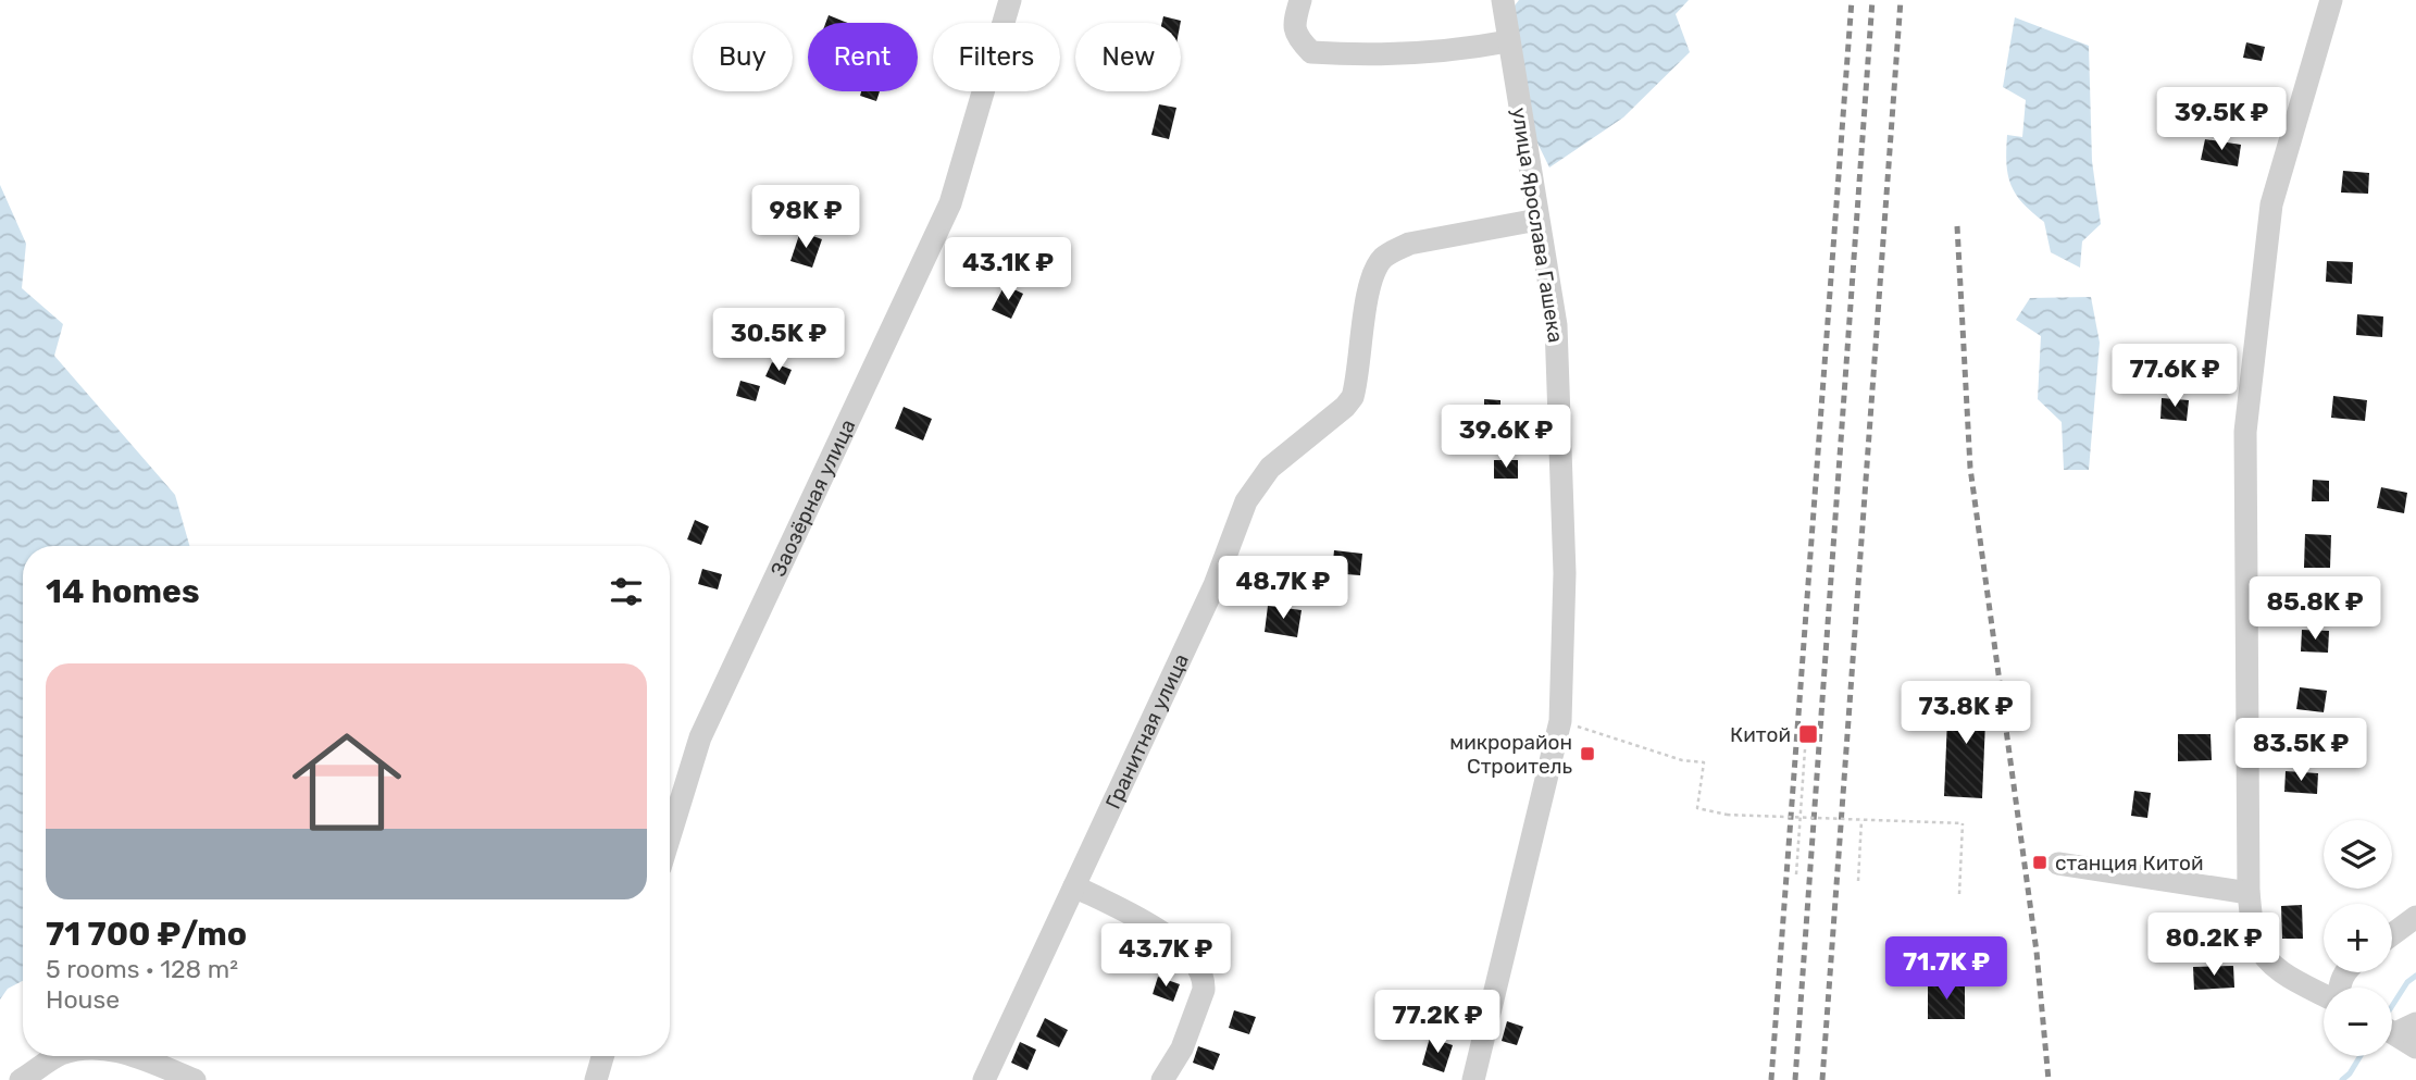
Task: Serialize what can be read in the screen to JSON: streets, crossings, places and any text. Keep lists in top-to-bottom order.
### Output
{
  "streets": {
    "street": ["улица Ярослава Гашека", "Заозёрная улица", "Гранитная улица"]
  },
  "crossings": [
    ["улица Ярослава Гашека", "Гранитная улица"]
  ],
  "places": {
    "transit": ["Китой", "микрорайон Строитель", "станция Китой"]
  },
  "page": {
    "chip": [
      "Buy",
      "Rent",
      "Filters",
      "New"
    ],
    "price": [
      "39.5K ₽",
      "98K ₽",
      "43.1K ₽",
      "30.5K ₽",
      "77.6K ₽",
      "39.6K ₽",
      "48.7K ₽",
      "85.8K ₽",
      "73.8K ₽",
      "83.5K ₽",
      "80.2K ₽",
      "43.7K ₽",
      "71.7K ₽",
      "77.2K ₽"
    ],
    "heading": "14 homes",
    "list": [
      {
        "name": "71 700 ₽/mo",
        "note": "5 rooms · 128 m² · House"
      }
    ],
    "map_buttons": ["+", "−"]
  }
}
